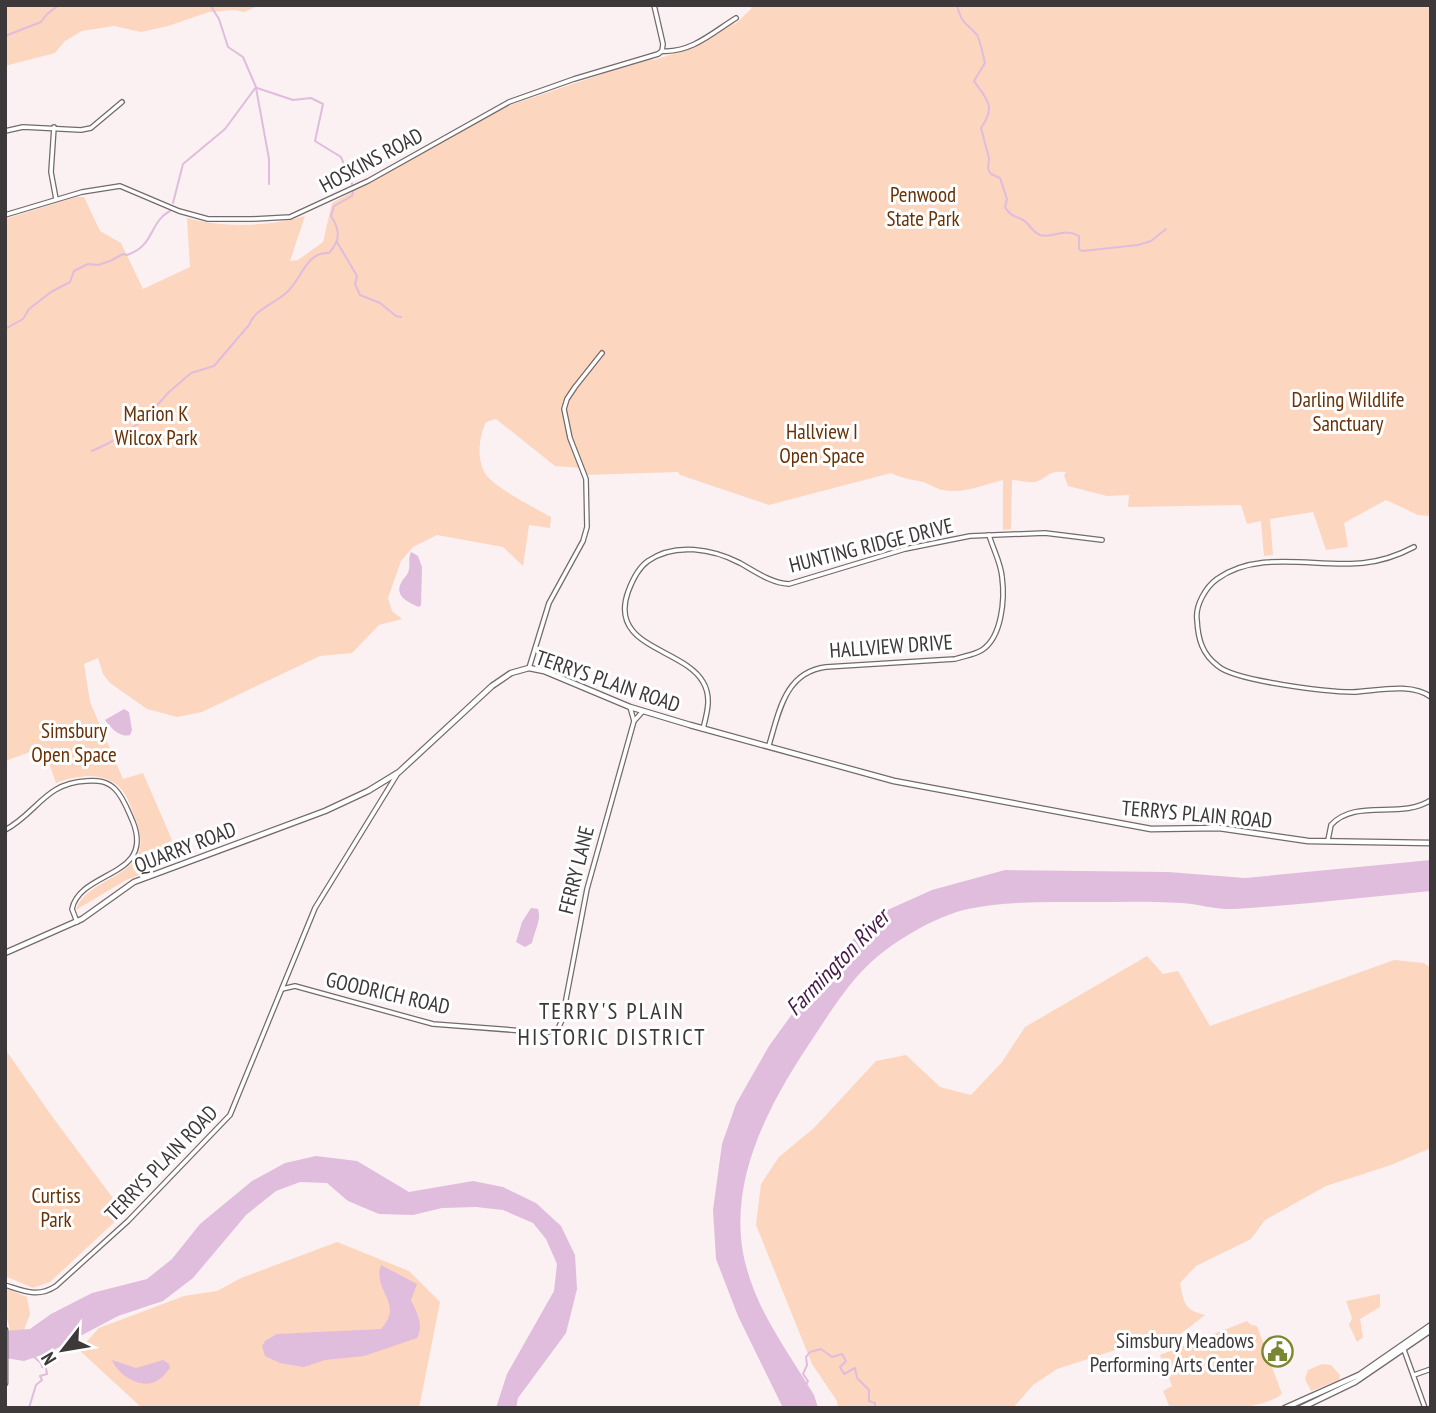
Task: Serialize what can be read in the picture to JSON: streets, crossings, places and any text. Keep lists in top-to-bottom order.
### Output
{
  "streets": {
    "street": [
      "HOSKINS ROAD",
      "HUNTING RIDGE DRIVE",
      "HALLVIEW DRIVE",
      "TERRYS PLAIN ROAD",
      "QUARRY ROAD",
      "FERRY LANE",
      "GOODRICH ROAD"
    ]
  },
  "crossings": [
    ["HUNTING RIDGE DRIVE", "HALLVIEW DRIVE"],
    ["HUNTING RIDGE DRIVE", "TERRYS PLAIN ROAD"],
    ["HALLVIEW DRIVE", "TERRYS PLAIN ROAD"],
    ["TERRYS PLAIN ROAD", "QUARRY ROAD"],
    ["TERRYS PLAIN ROAD", "FERRY LANE"],
    ["TERRYS PLAIN ROAD", "GOODRICH ROAD"],
    ["FERRY LANE", "GOODRICH ROAD"]
  ],
  "districts": ["TERRY'S PLAIN HISTORIC DISTRICT"],
  "water": ["Farmington River"],
  "parks": [
    "Penwood State Park",
    "Darling Wildlife Sanctuary",
    "Marion K Wilcox Park",
    "Hallview I Open Space",
    "Simsbury Open Space",
    "Curtiss Park"
  ],
  "places": {
    "public building": ["Simsbury Meadows Performing Arts Center"]
  },
  "north": "bottom left"
}
